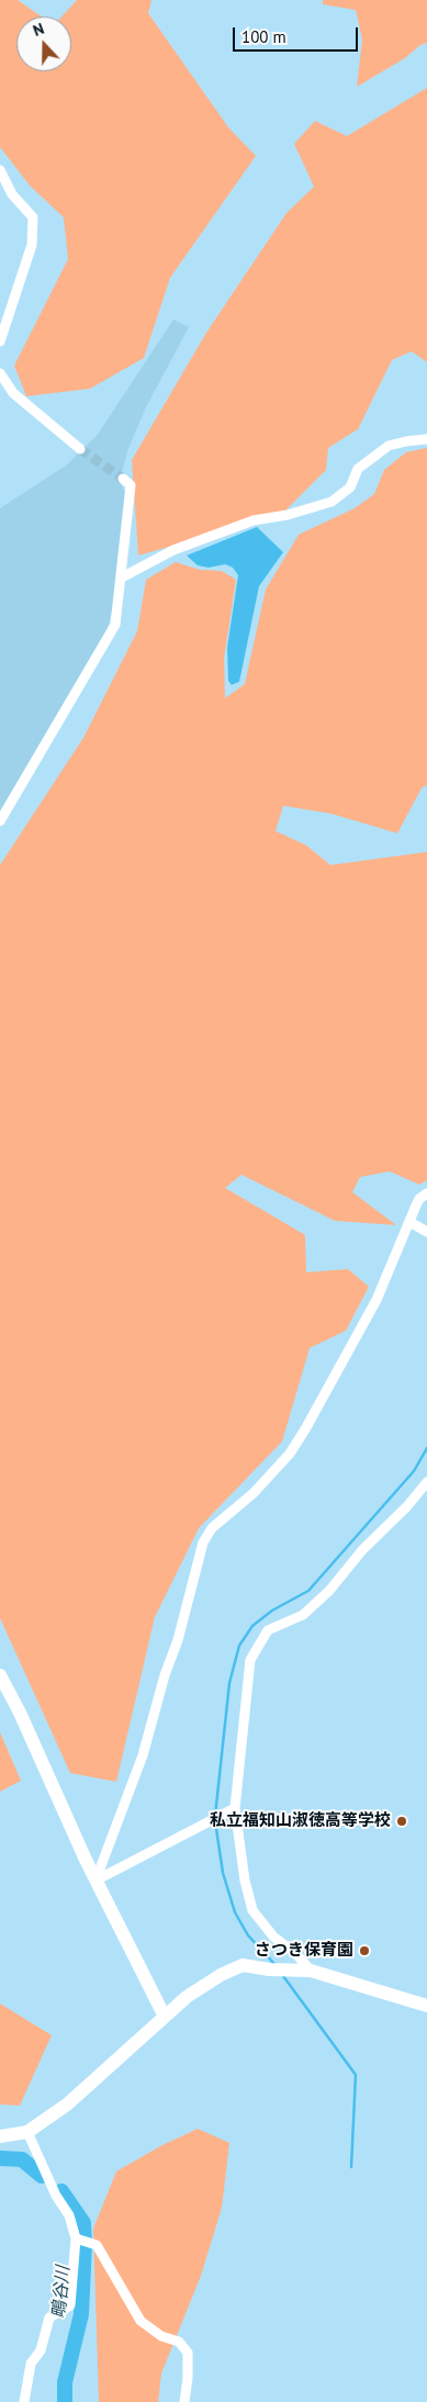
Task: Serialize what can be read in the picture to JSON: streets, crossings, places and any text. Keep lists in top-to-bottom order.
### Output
{
  "water": ["鴫谷川"],
  "places": ["私立福知山淑徳高等学校", "さつき保育園"],
  "scale_bar": "100 m",
  "north": "top"
}
